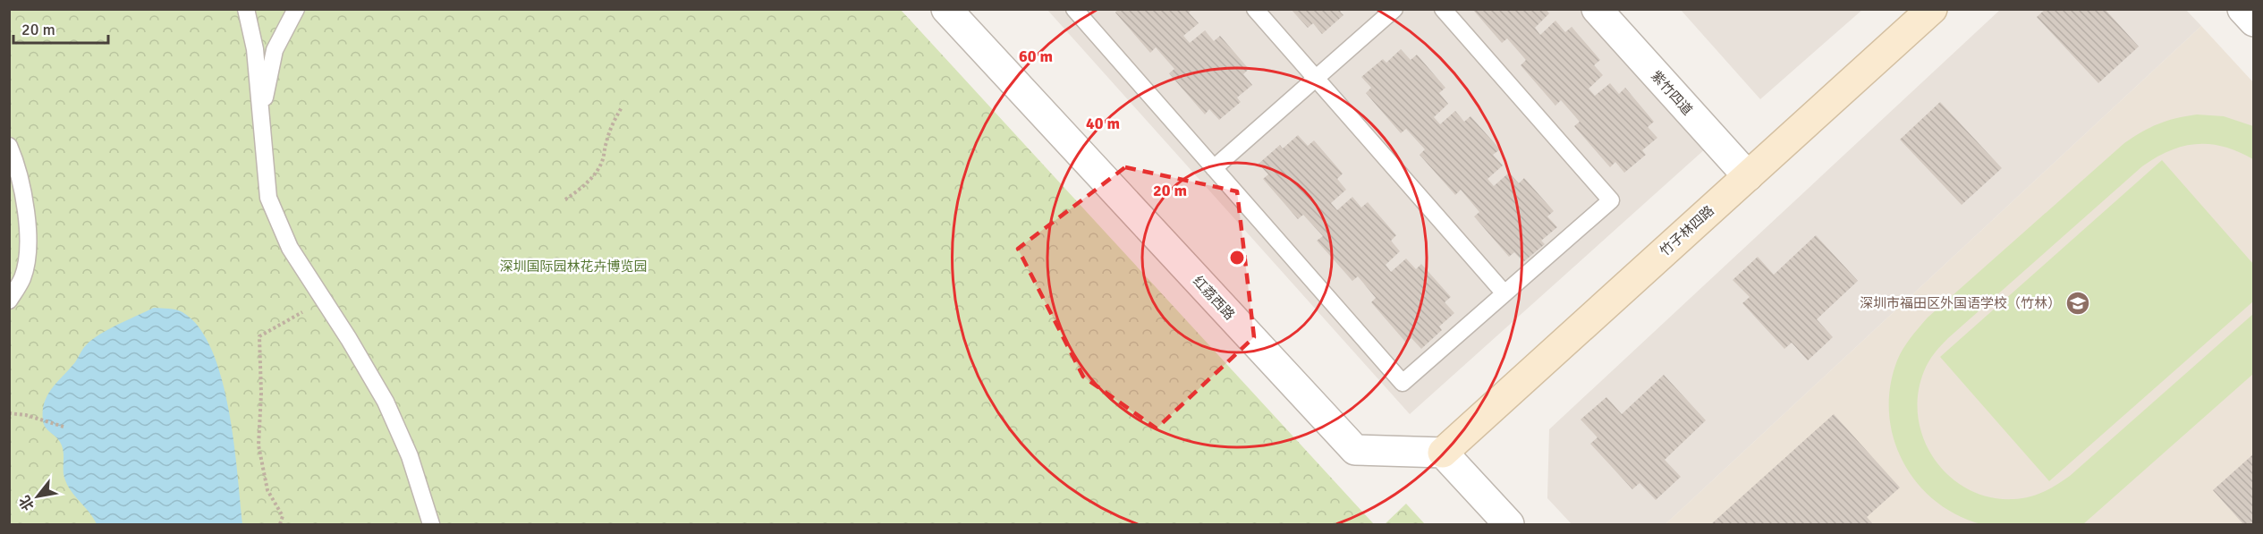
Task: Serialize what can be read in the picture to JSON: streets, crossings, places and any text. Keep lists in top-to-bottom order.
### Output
{
  "streets": {
    "street": ["紫竹四道", "竹子林四路", "红荔西路"]
  },
  "crossings": [
    ["紫竹四道", "竹子林四路"],
    ["竹子林四路", "红荔西路"]
  ],
  "parks": ["深圳国际园林花卉博览园"],
  "places": {
    "school or university": ["深圳市福田区外国语学校（竹林）"]
  },
  "scale_bar": "20 m",
  "north": "bottom left",
  "rings": ["60 m", "40 m", "20 m"]
}
